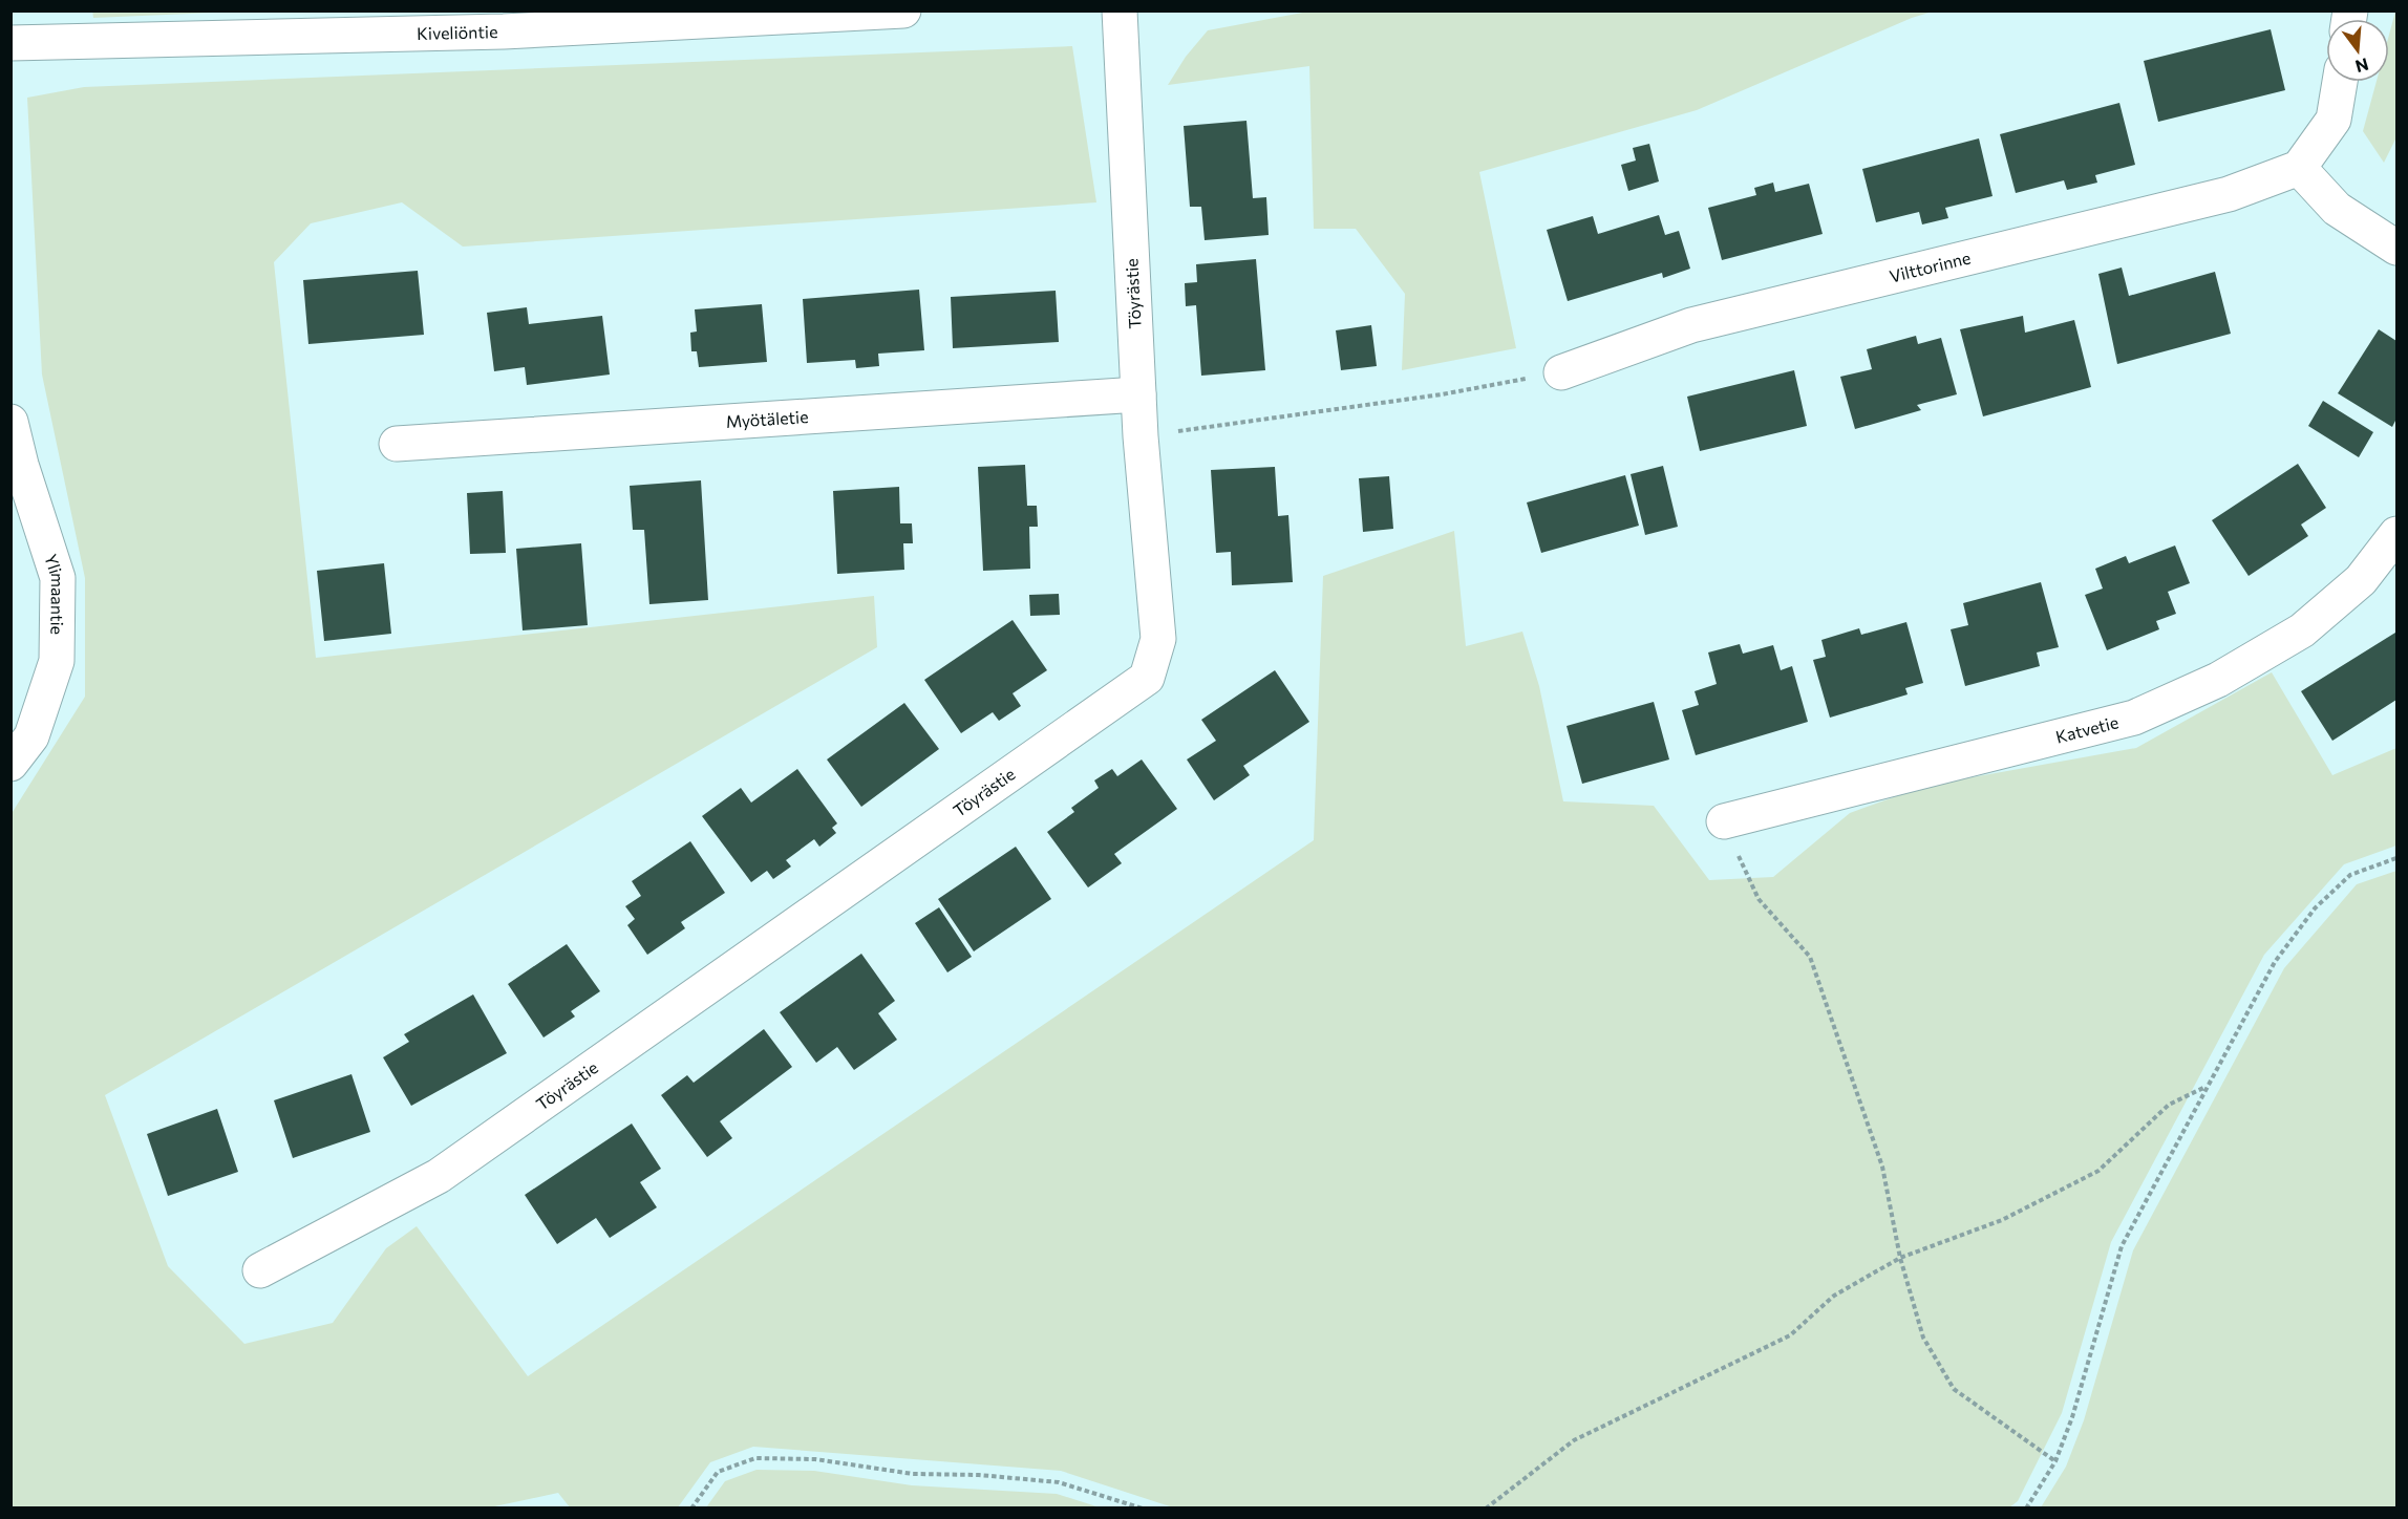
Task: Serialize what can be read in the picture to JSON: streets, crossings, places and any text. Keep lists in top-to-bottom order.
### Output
{
  "streets": {
    "street": [
      "Kiveliöntie",
      "Vilttorinne",
      "Töyrästie",
      "Myötäletie",
      "Ylimaantie",
      "Katvetie"
    ]
  },
  "crossings": [
    ["Töyrästie", "Myötäletie"]
  ],
  "north": "bottom"
}
